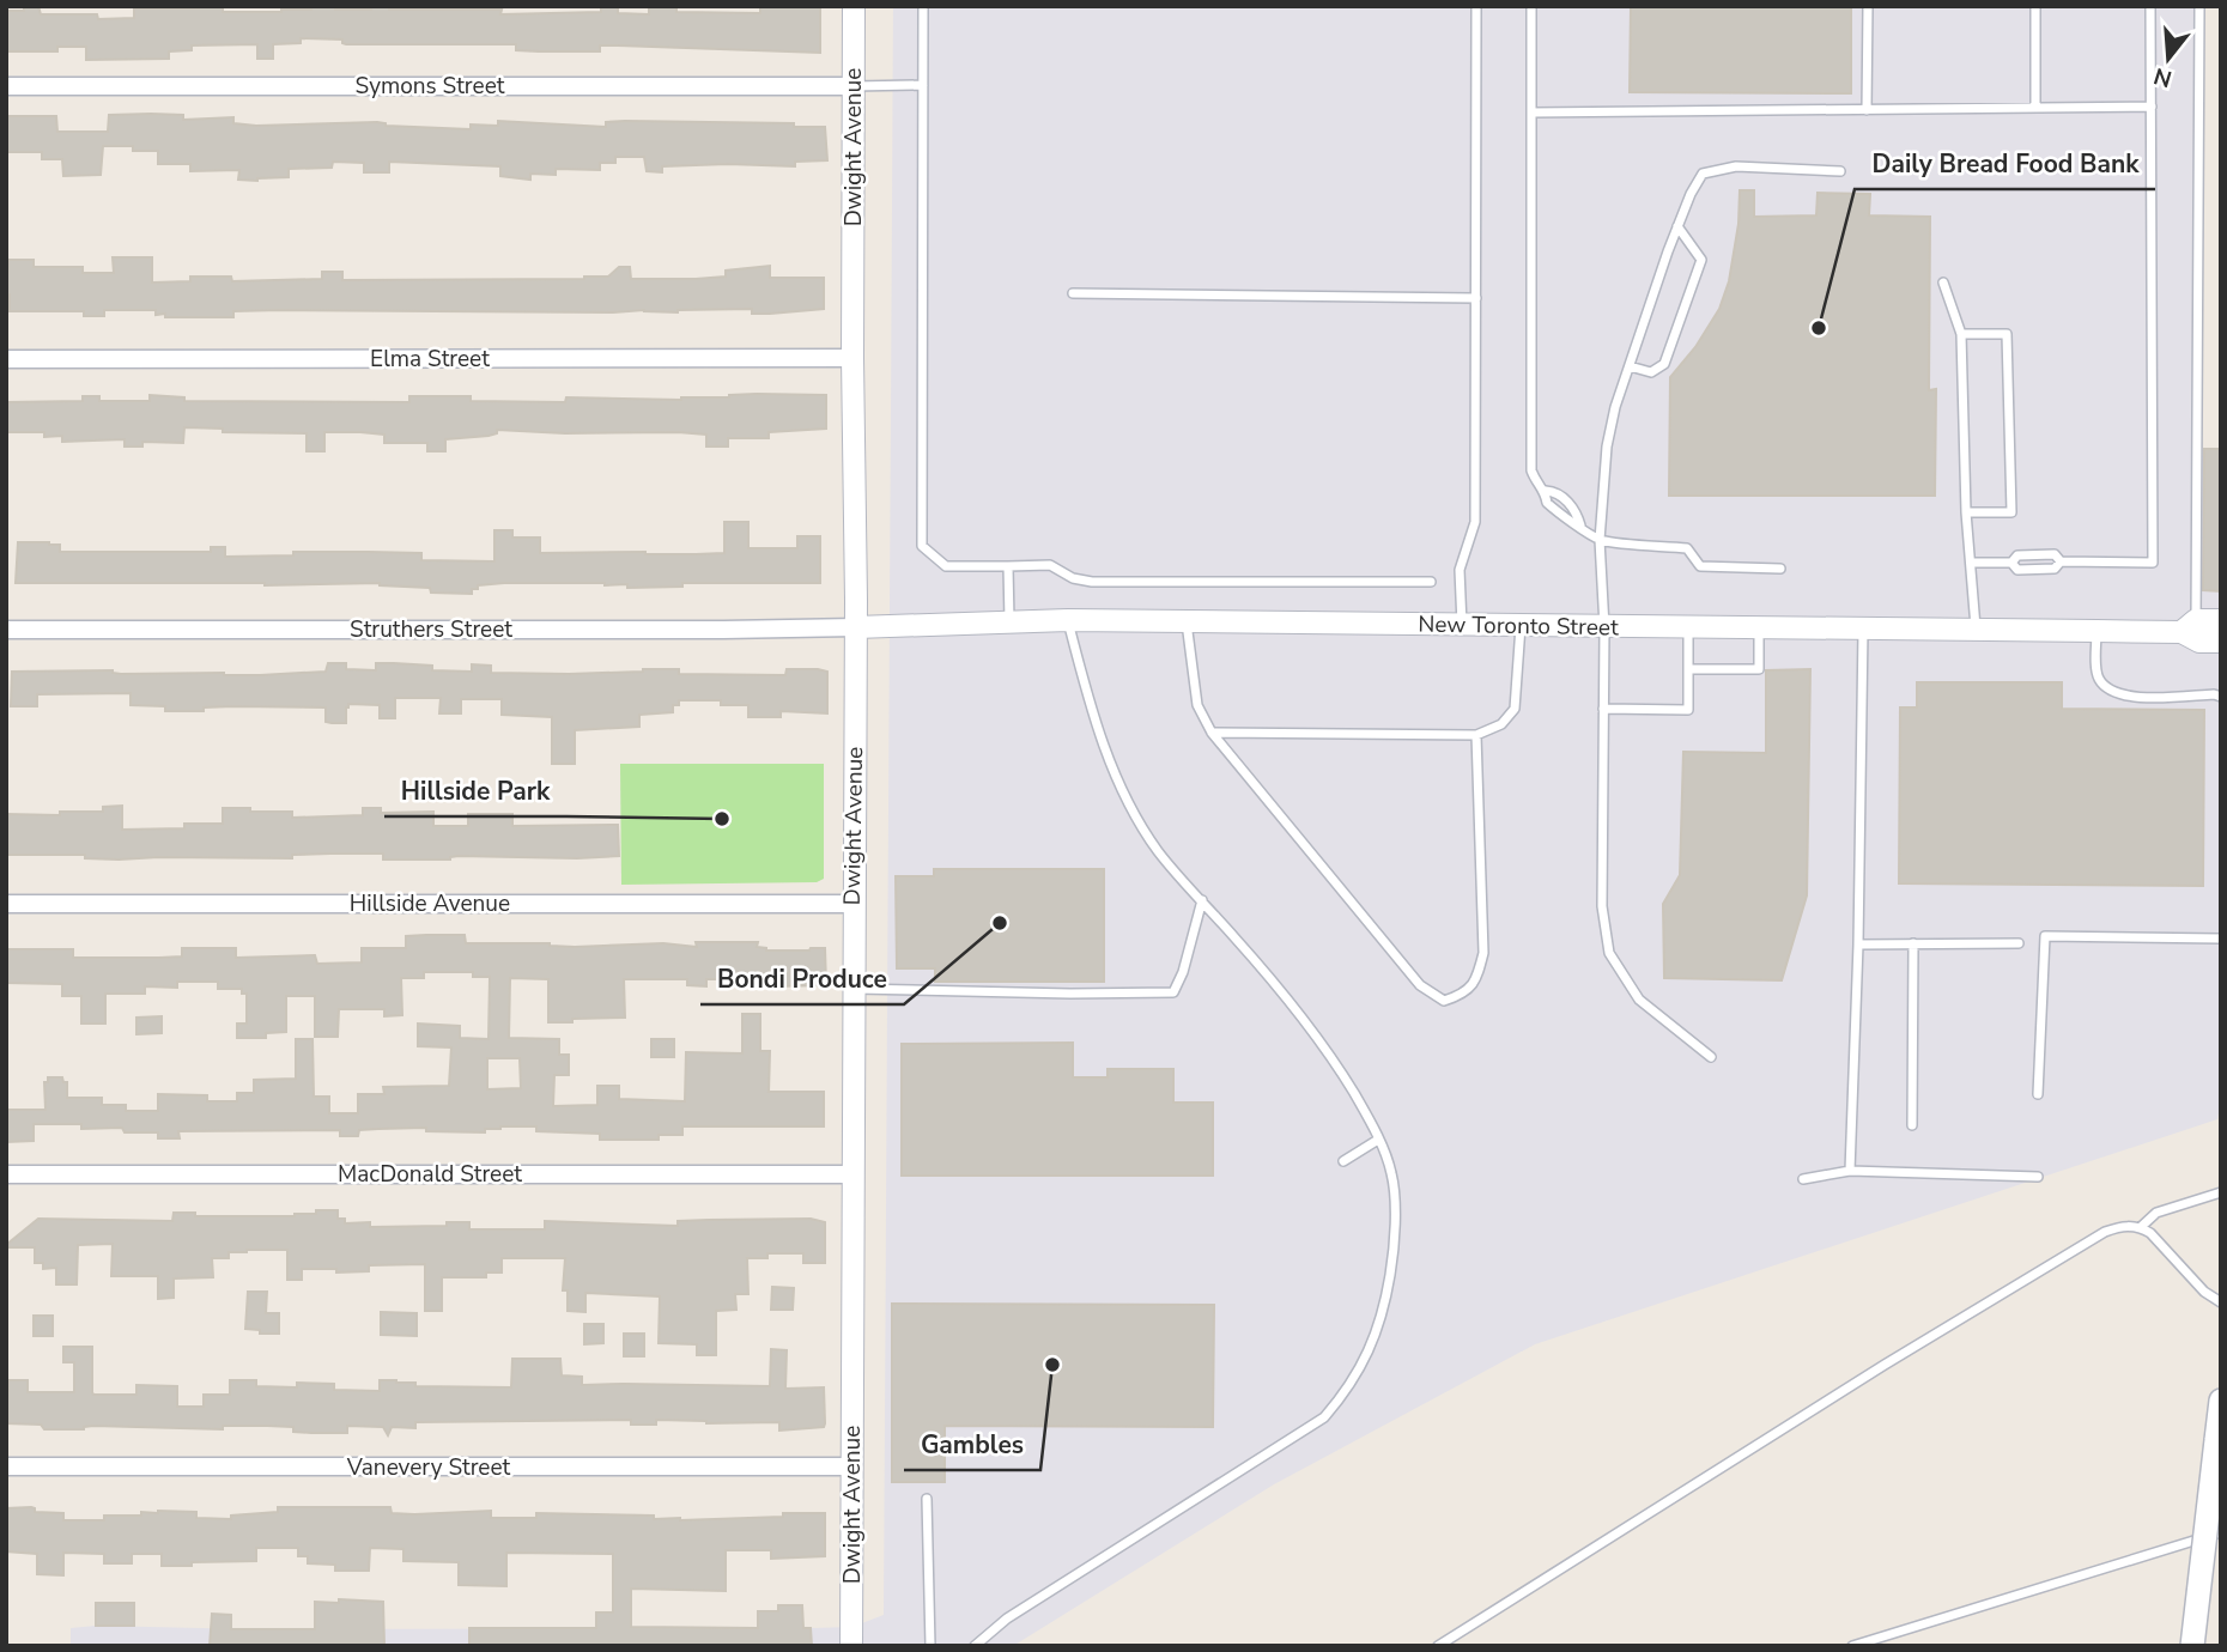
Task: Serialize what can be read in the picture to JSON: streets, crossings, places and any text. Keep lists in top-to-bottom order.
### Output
{
  "streets": {
    "street": [
      "Symons Street",
      "Dwight Avenue",
      "Elma Street",
      "New Toronto Street",
      "Struthers Street",
      "Hillside Avenue",
      "MacDonald Street",
      "Vanevery Street"
    ]
  },
  "crossings": [
    ["Symons Street", "Dwight Avenue"],
    ["Dwight Avenue", "Elma Street"],
    ["Dwight Avenue", "New Toronto Street"],
    ["Dwight Avenue", "Struthers Street"],
    ["Dwight Avenue", "Hillside Avenue"],
    ["Dwight Avenue", "MacDonald Street"],
    ["Dwight Avenue", "Vanevery Street"],
    ["New Toronto Street", "Struthers Street"]
  ],
  "places": [
    "Daily Bread Food Bank",
    "Hillside Park",
    "Bondi Produce",
    "Gambles"
  ],
  "north": "bottom"
}
